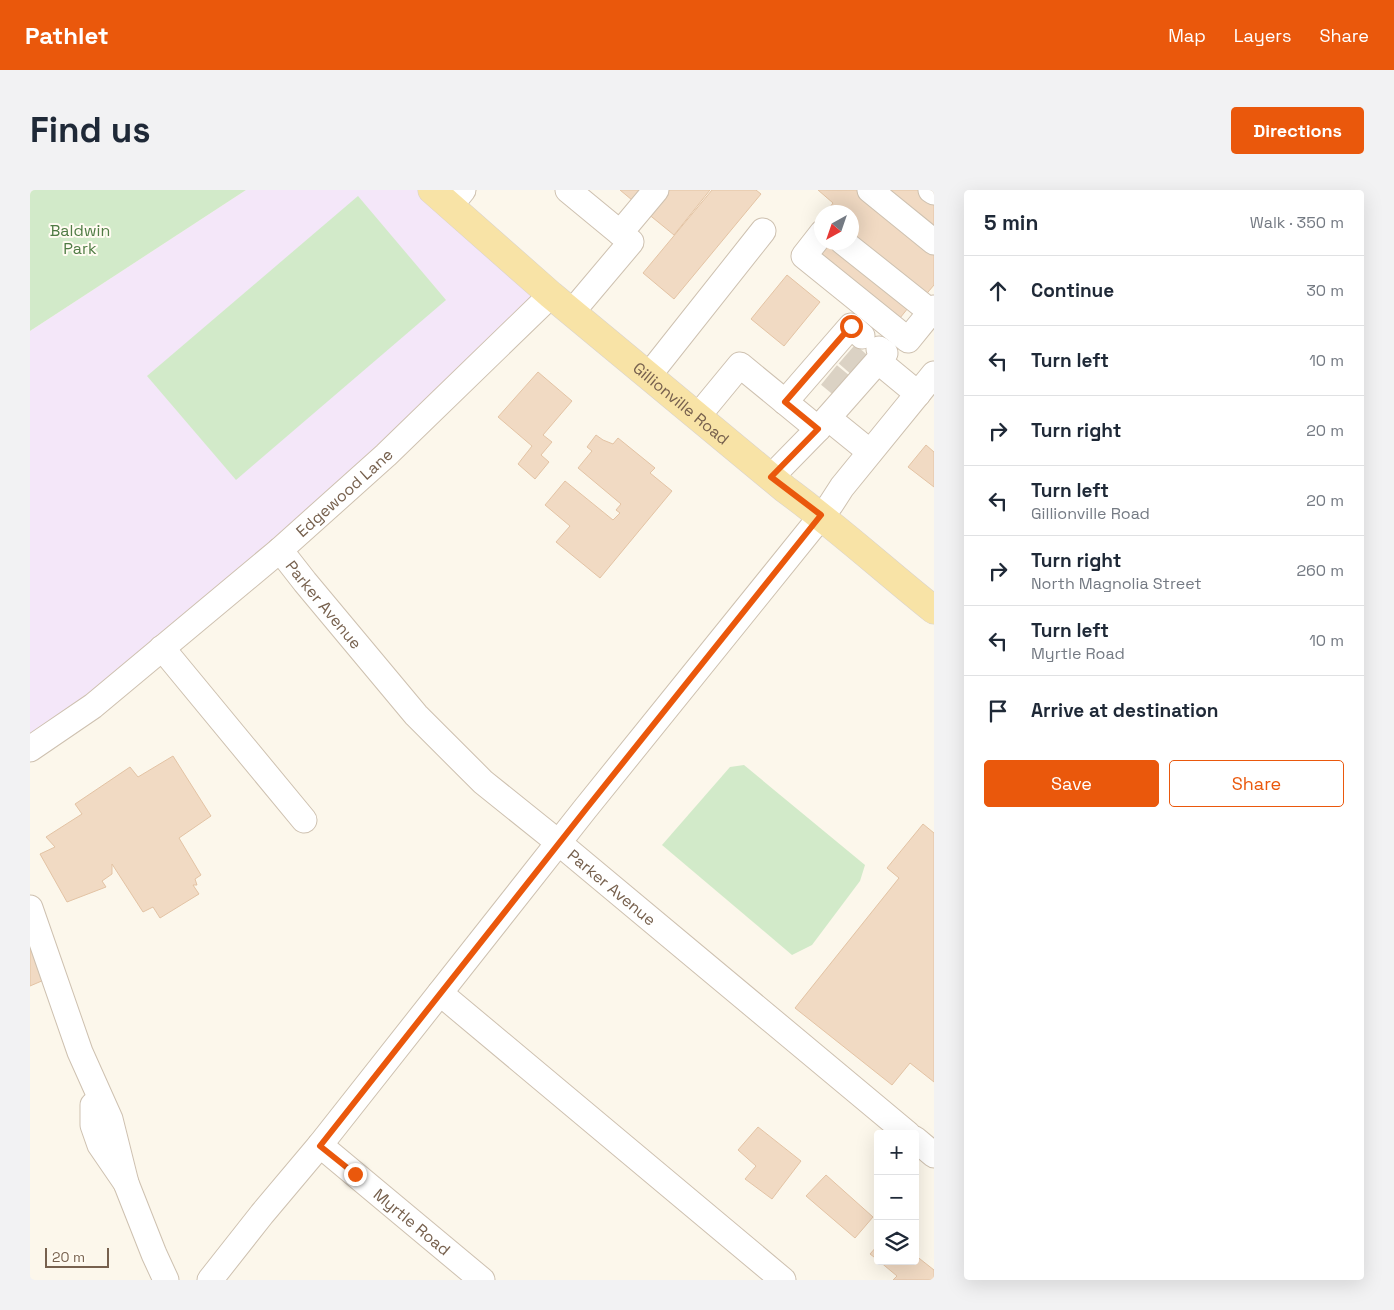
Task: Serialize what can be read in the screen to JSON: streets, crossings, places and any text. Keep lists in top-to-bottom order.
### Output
{
  "streets": {
    "main road": ["Gillionville Road"],
    "street": ["Edgewood Lane", "Parker Avenue", "Myrtle Road"]
  },
  "crossings": [
    ["Gillionville Road", "Edgewood Lane"],
    ["Edgewood Lane", "Parker Avenue"]
  ],
  "parks": ["Baldwin Park"],
  "scale_bar": "20 m",
  "north": "bottom left",
  "page": {
    "header": "Pathlet",
    "nav": ["Map", "Layers", "Share"],
    "buttons": [
      "Directions",
      ["Save", "Share"]
    ],
    "title": "Find us",
    "heading": ["5 min", "Walk · 350 m"],
    "list": [
      ["Continue", "30 m"],
      ["Turn left", "10 m"],
      ["Turn right", "20 m"],
      ["Turn left", "Gillionville Road", "20 m"],
      ["Turn right", "North Magnolia Street", "260 m"],
      ["Turn left", "Myrtle Road", "10 m"],
      "Arrive at destination"
    ],
    "map_buttons": ["+", "−"],
    "scale": "20 m"
  }
}
